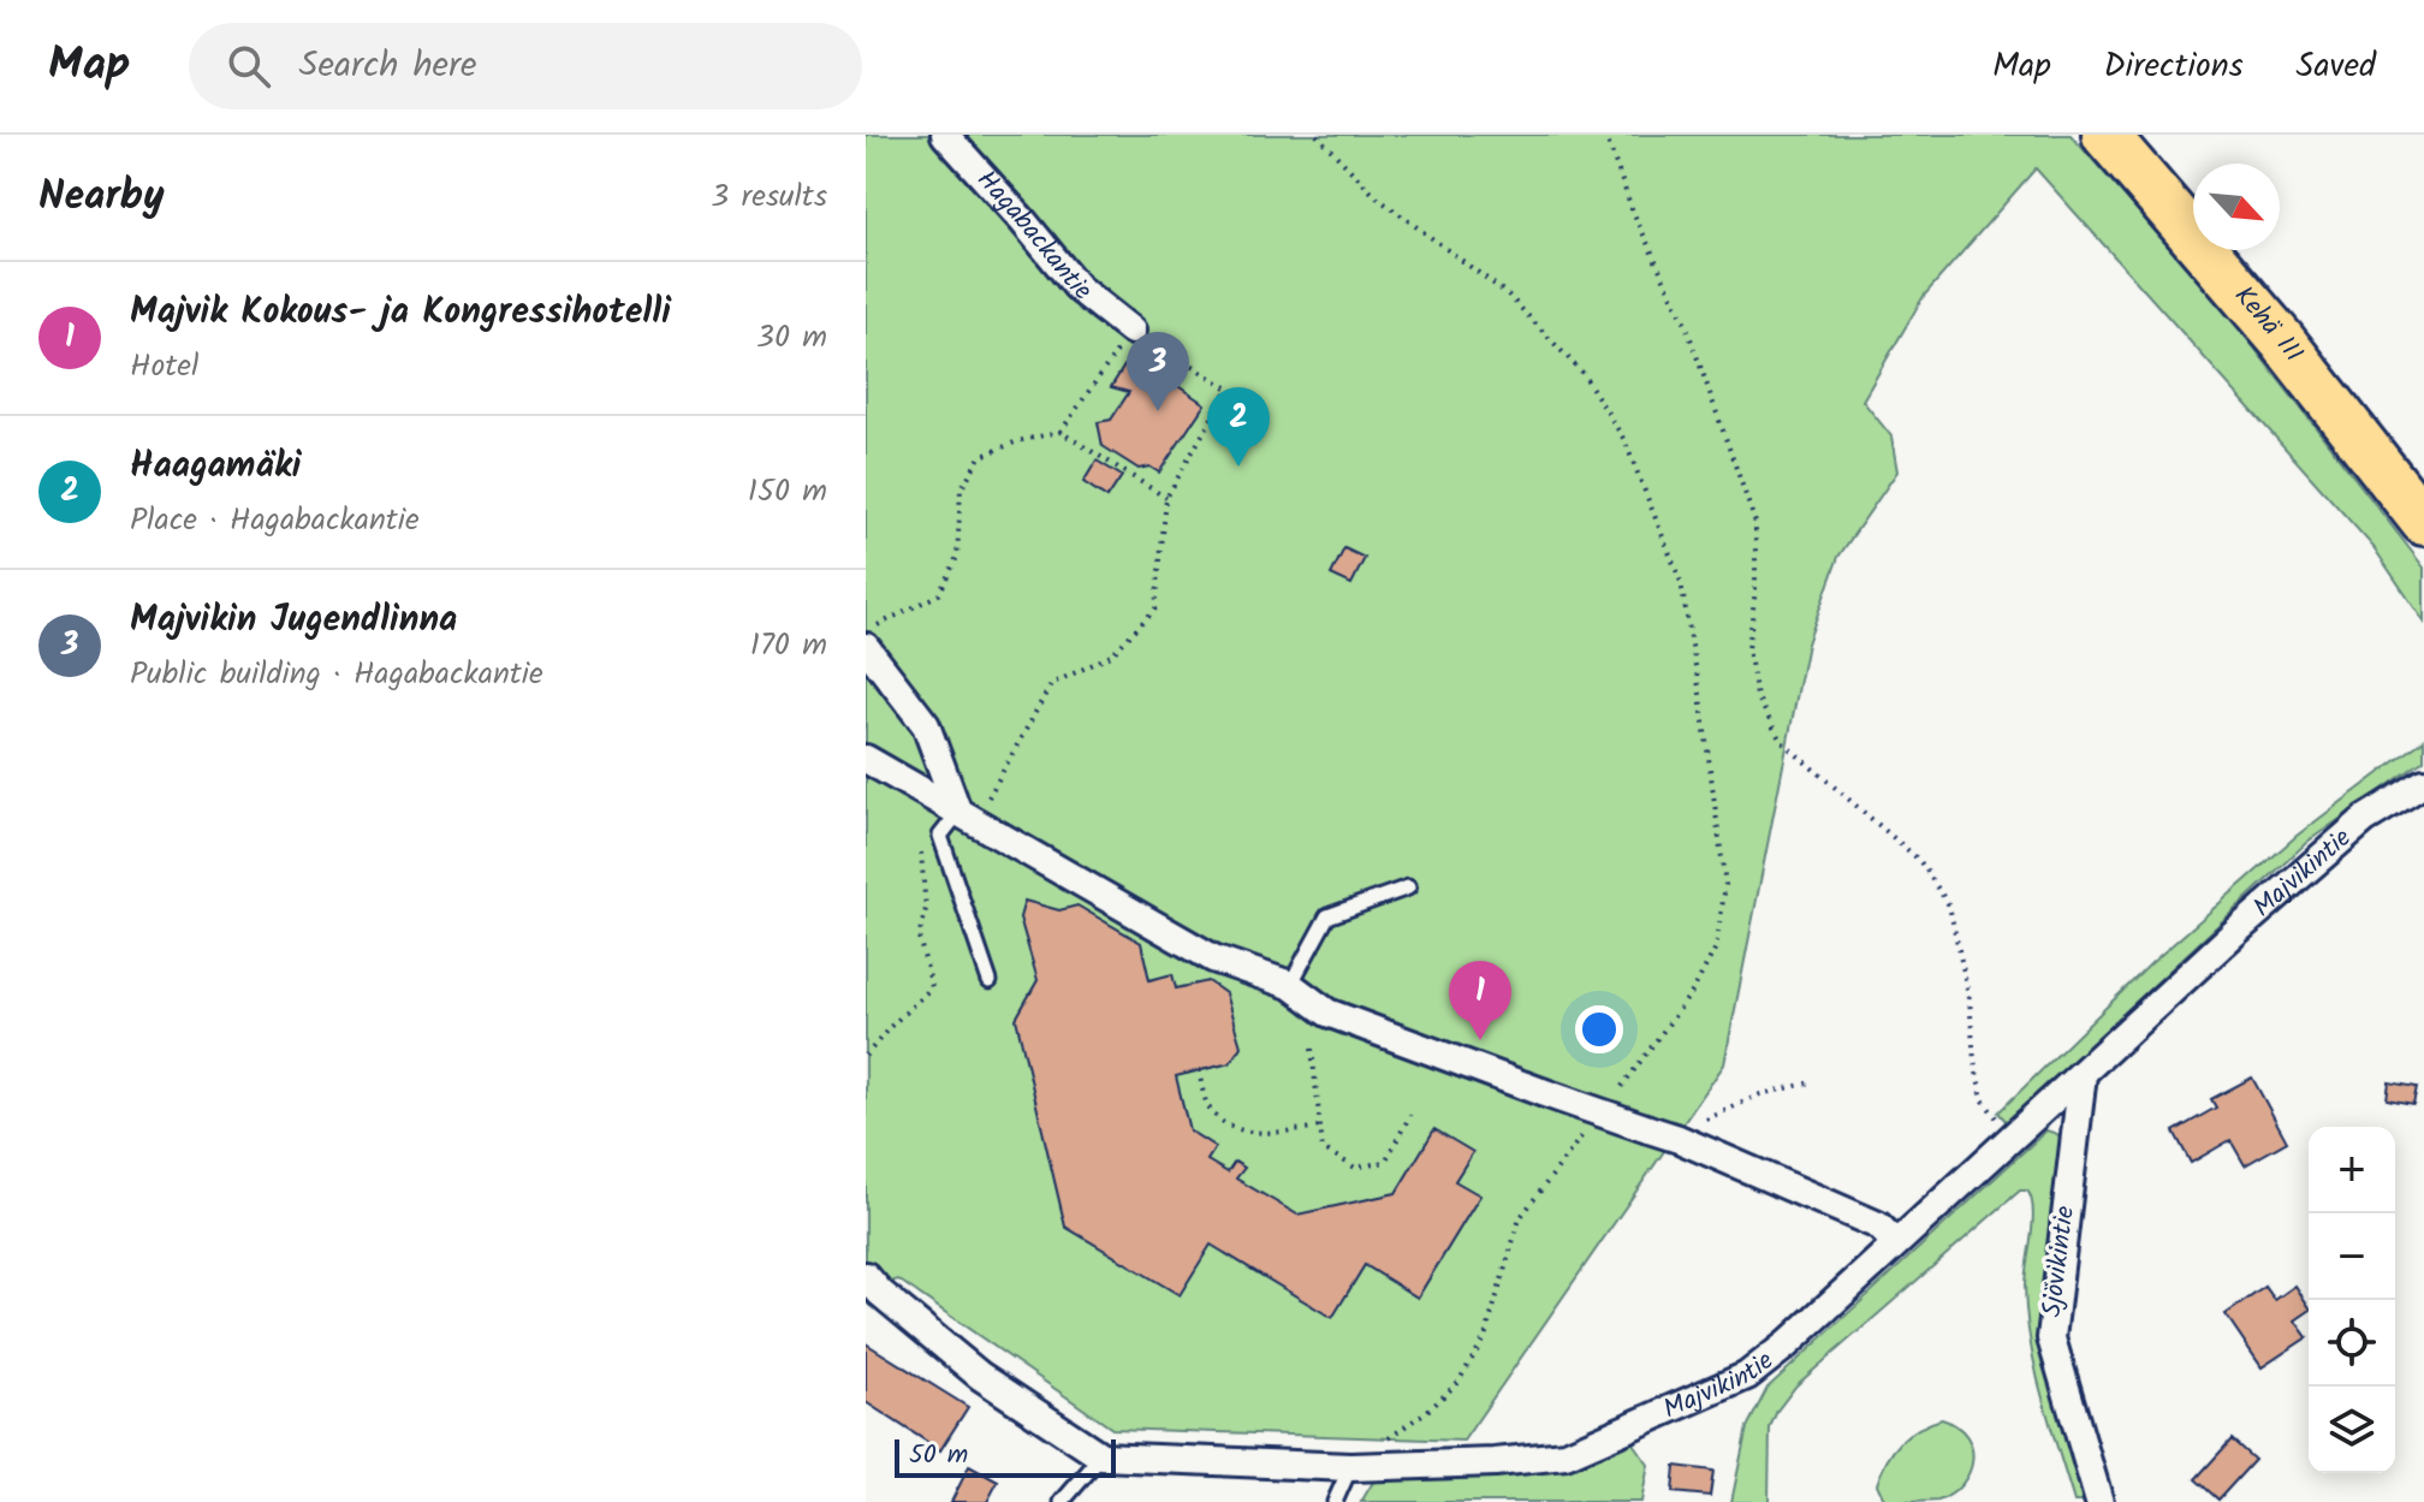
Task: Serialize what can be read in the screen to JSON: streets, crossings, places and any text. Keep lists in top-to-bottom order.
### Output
{
  "streets": {
    "highway": ["Kehä III"],
    "street": ["Hagabackantie", "Majvikintie", "Sjövikintie"]
  },
  "crossings": [
    ["Majvikintie", "Sjövikintie"]
  ],
  "scale_bar": "50 m",
  "north": "bottom right",
  "page": {
    "header": "Map",
    "search": "Search here",
    "nav": ["Map", "Directions", "Saved"],
    "heading": ["Nearby", "3 results"],
    "list": [
      {
        "mark": "1",
        "name": "Majvik Kokous- ja Kongressihotelli",
        "note": "Hotel",
        "value": "30 m"
      },
      {
        "mark": "2",
        "name": "Haagamäki",
        "note": "Place · Hagabackantie",
        "value": "150 m"
      },
      {
        "mark": "3",
        "name": "Majvikin Jugendlinna",
        "note": "Public building · Hagabackantie",
        "value": "170 m"
      }
    ],
    "pins": ["3", "2", "1"],
    "map_buttons": ["+", "−"],
    "scale": "50 m"
  }
}
